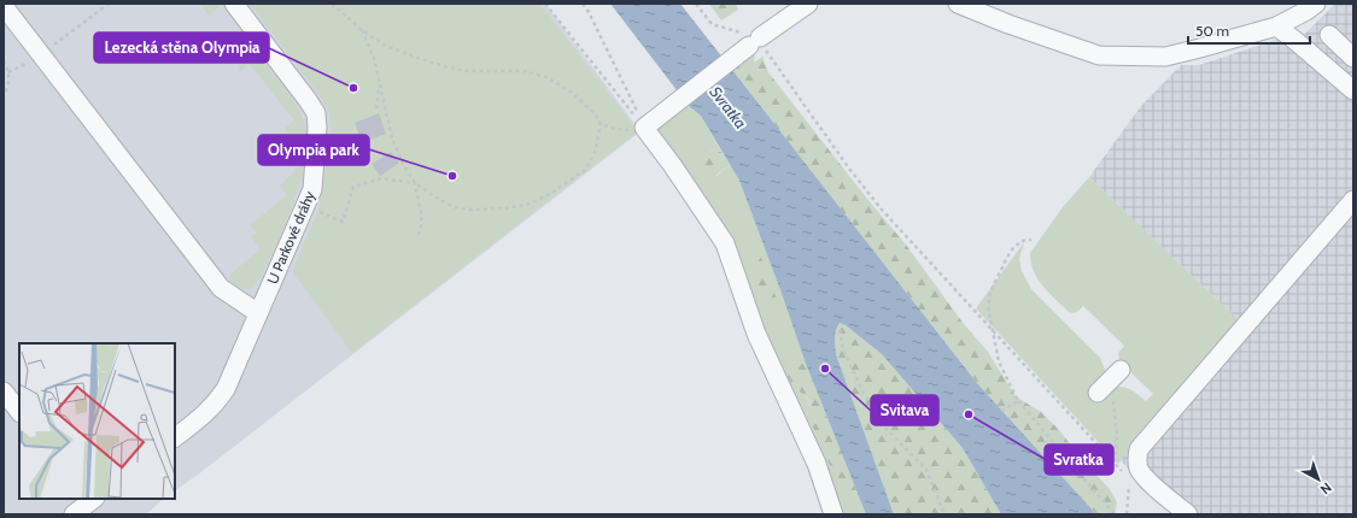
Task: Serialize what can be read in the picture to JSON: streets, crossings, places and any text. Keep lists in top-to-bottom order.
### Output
{
  "streets": {
    "street": ["U Parkové dráhy"]
  },
  "water": ["Svratka"],
  "places": [
    "Lezecká stěna Olympia",
    "Olympia park",
    "Svitava",
    "Svratka"
  ],
  "scale_bar": "50 m",
  "north": "bottom right"
}
